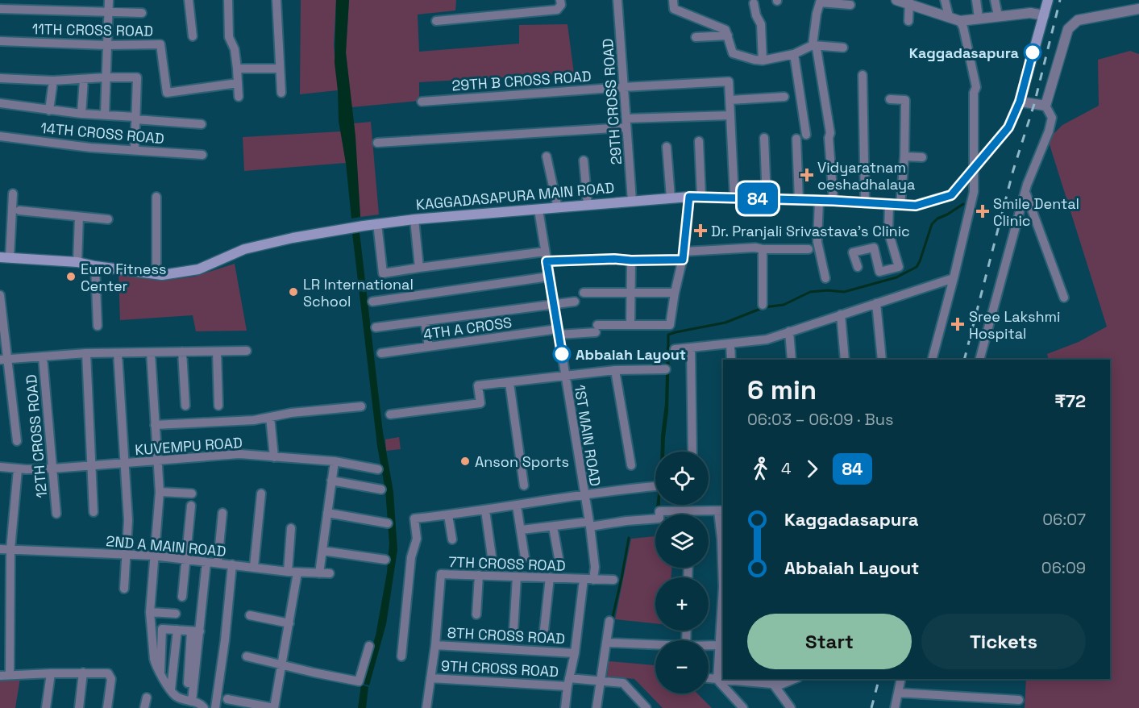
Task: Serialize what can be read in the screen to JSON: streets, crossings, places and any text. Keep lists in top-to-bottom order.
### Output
{
  "streets": {
    "main road": ["KAGGADASAPURA MAIN ROAD"],
    "street": [
      "11TH CROSS ROAD",
      "29TH B CROSS ROAD",
      "29TH CROSS ROAD",
      "14TH CROSS ROAD",
      "4TH A CROSS",
      "1ST MAIN ROAD",
      "12TH CROSS ROAD",
      "KUVEMPU ROAD",
      "2ND A MAIN ROAD",
      "7TH CROSS ROAD",
      "8TH CROSS ROAD",
      "9TH CROSS ROAD"
    ]
  },
  "crossings": [
    ["29TH B CROSS ROAD", "29TH CROSS ROAD"],
    ["29TH CROSS ROAD", "KAGGADASAPURA MAIN ROAD"],
    ["KAGGADASAPURA MAIN ROAD", "1ST MAIN ROAD"],
    ["4TH A CROSS", "1ST MAIN ROAD"],
    ["1ST MAIN ROAD", "7TH CROSS ROAD"],
    ["12TH CROSS ROAD", "KUVEMPU ROAD"],
    ["7TH CROSS ROAD", "8TH CROSS ROAD"],
    ["7TH CROSS ROAD", "9TH CROSS ROAD"]
  ],
  "places": {
    "other": [
      "Kaggadasapura",
      "Euro Fitness Center",
      "LR International School",
      "Abbaiah Layout",
      "Anson Sports"
    ],
    "health": [
      "Vidyaratnam oeshadhalaya",
      "Smile Dental Clinic",
      "Dr. Pranjali Srivastava's Clinic",
      "Sree Lakshmi Hospital"
    ]
  },
  "lines": ["bus line 84"],
  "page": {
    "on_map": "84",
    "heading": ["6 min", "06:03 – 06:09 · Bus", "₹72"],
    "legs": ["4", "84"],
    "map_buttons": ["+", "−"],
    "list": [
      {
        "name": "Kaggadasapura",
        "value": "06:07"
      },
      {
        "name": "Abbaiah Layout",
        "value": "06:09"
      }
    ],
    "buttons": ["Start", "Tickets"]
  }
}
